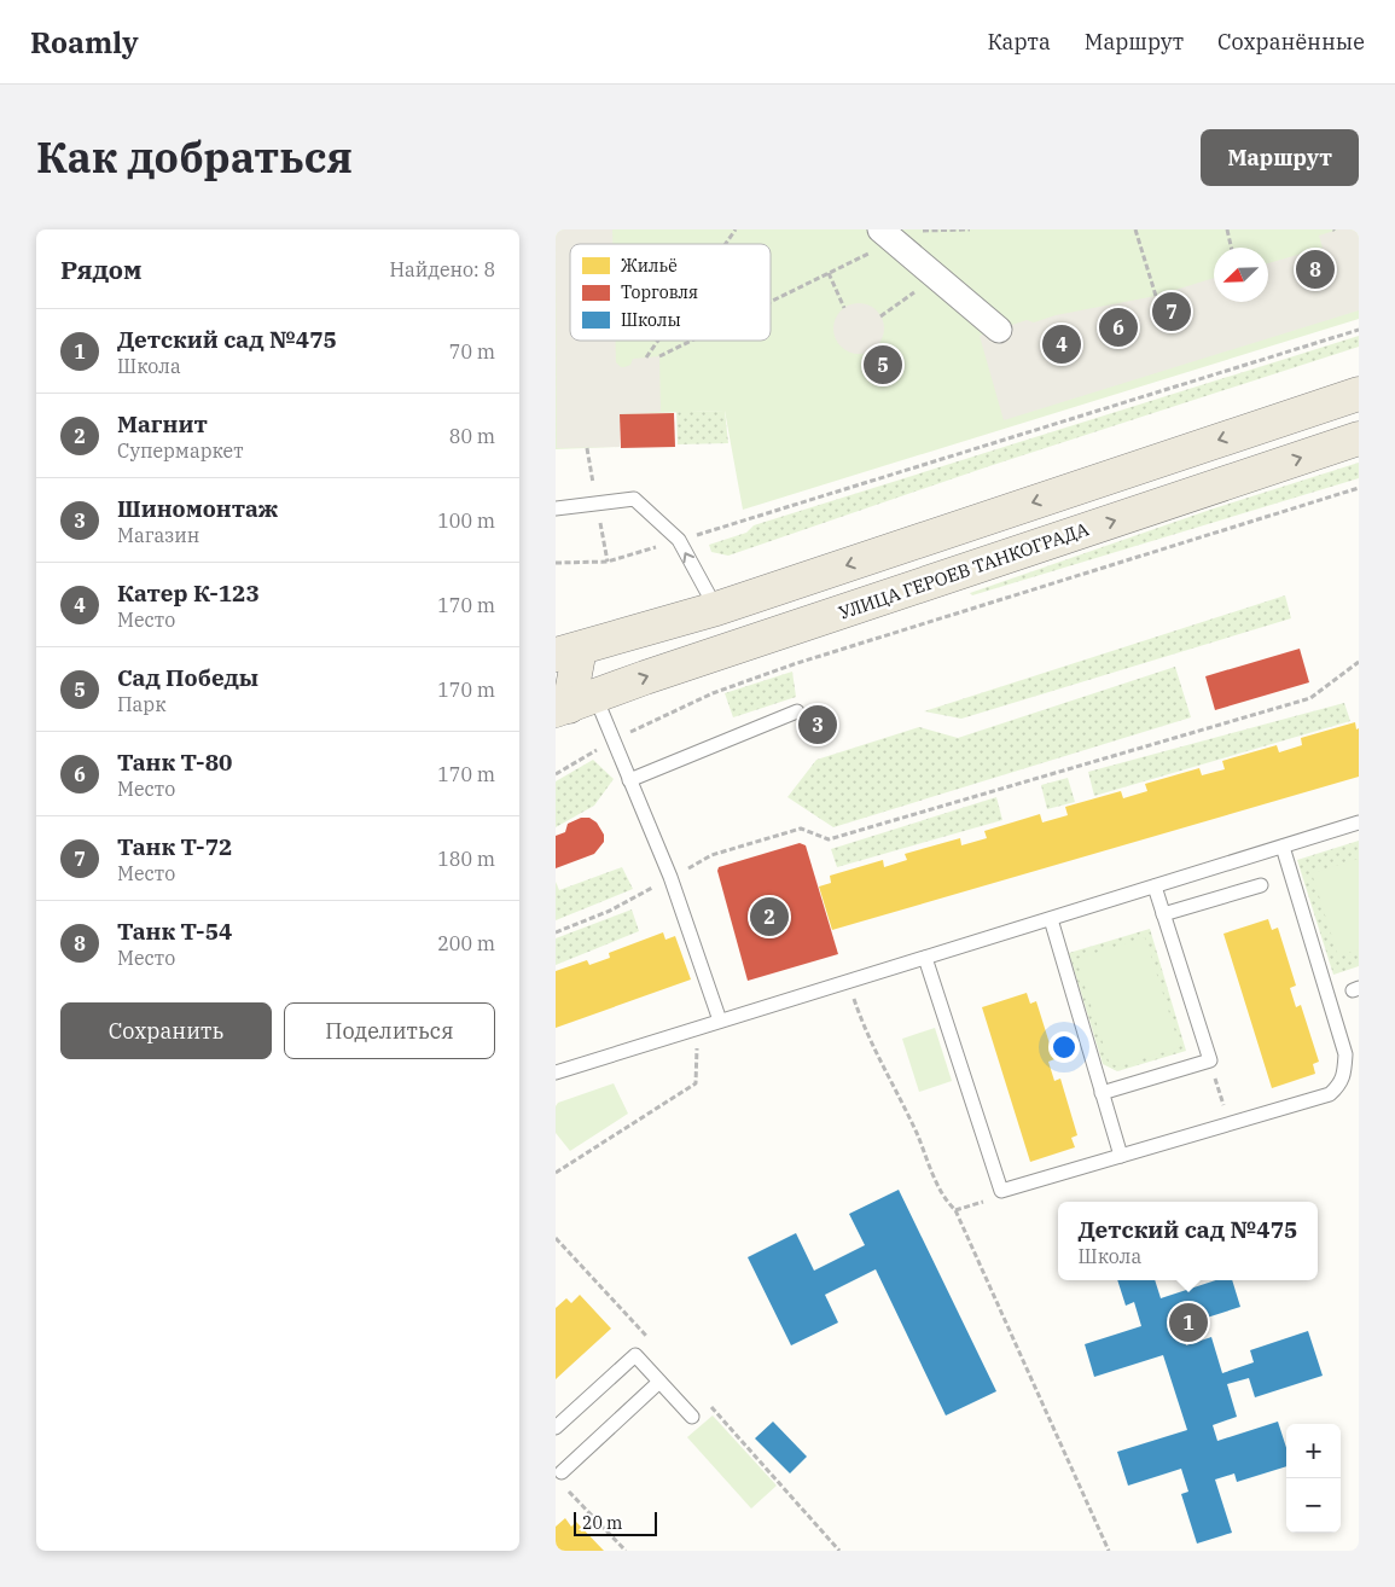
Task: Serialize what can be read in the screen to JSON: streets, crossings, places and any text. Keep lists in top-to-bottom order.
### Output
{
  "streets": {
    "main road": ["УЛИЦА ГЕРОЕВ ТАНКОГРАДА"]
  },
  "legend": ["Жильё", "Торговля", "Школы"],
  "scale_bar": "20 m",
  "north": "bottom left",
  "page": {
    "header": "Roamly",
    "nav": ["Карта", "Маршрут", "Сохранённые"],
    "title": "Как добраться",
    "buttons": [
      "Маршрут",
      ["Сохранить", "Поделиться"]
    ],
    "heading": ["Рядом", "Найдено: 8"],
    "pins": [
      "8",
      "7",
      "6",
      "4",
      "5",
      "3",
      "2",
      "1"
    ],
    "list": [
      {
        "mark": "1",
        "name": "Детский сад №475",
        "note": "Школа",
        "value": "70 m"
      },
      {
        "mark": "2",
        "name": "Магнит",
        "note": "Супермаркет",
        "value": "80 m"
      },
      {
        "mark": "3",
        "name": "Шиномонтаж",
        "note": "Магазин",
        "value": "100 m"
      },
      {
        "mark": "4",
        "name": "Катер К-123",
        "note": "Место",
        "value": "170 m"
      },
      {
        "mark": "5",
        "name": "Сад Победы",
        "note": "Парк",
        "value": "170 m"
      },
      {
        "mark": "6",
        "name": "Танк Т-80",
        "note": "Место",
        "value": "170 m"
      },
      {
        "mark": "7",
        "name": "Танк Т-72",
        "note": "Место",
        "value": "180 m"
      },
      {
        "mark": "8",
        "name": "Танк Т-54",
        "note": "Место",
        "value": "200 m"
      }
    ],
    "popup": ["Детский сад №475", "Школа"],
    "map_buttons": ["+", "−"],
    "scale": "20 m"
  }
}
